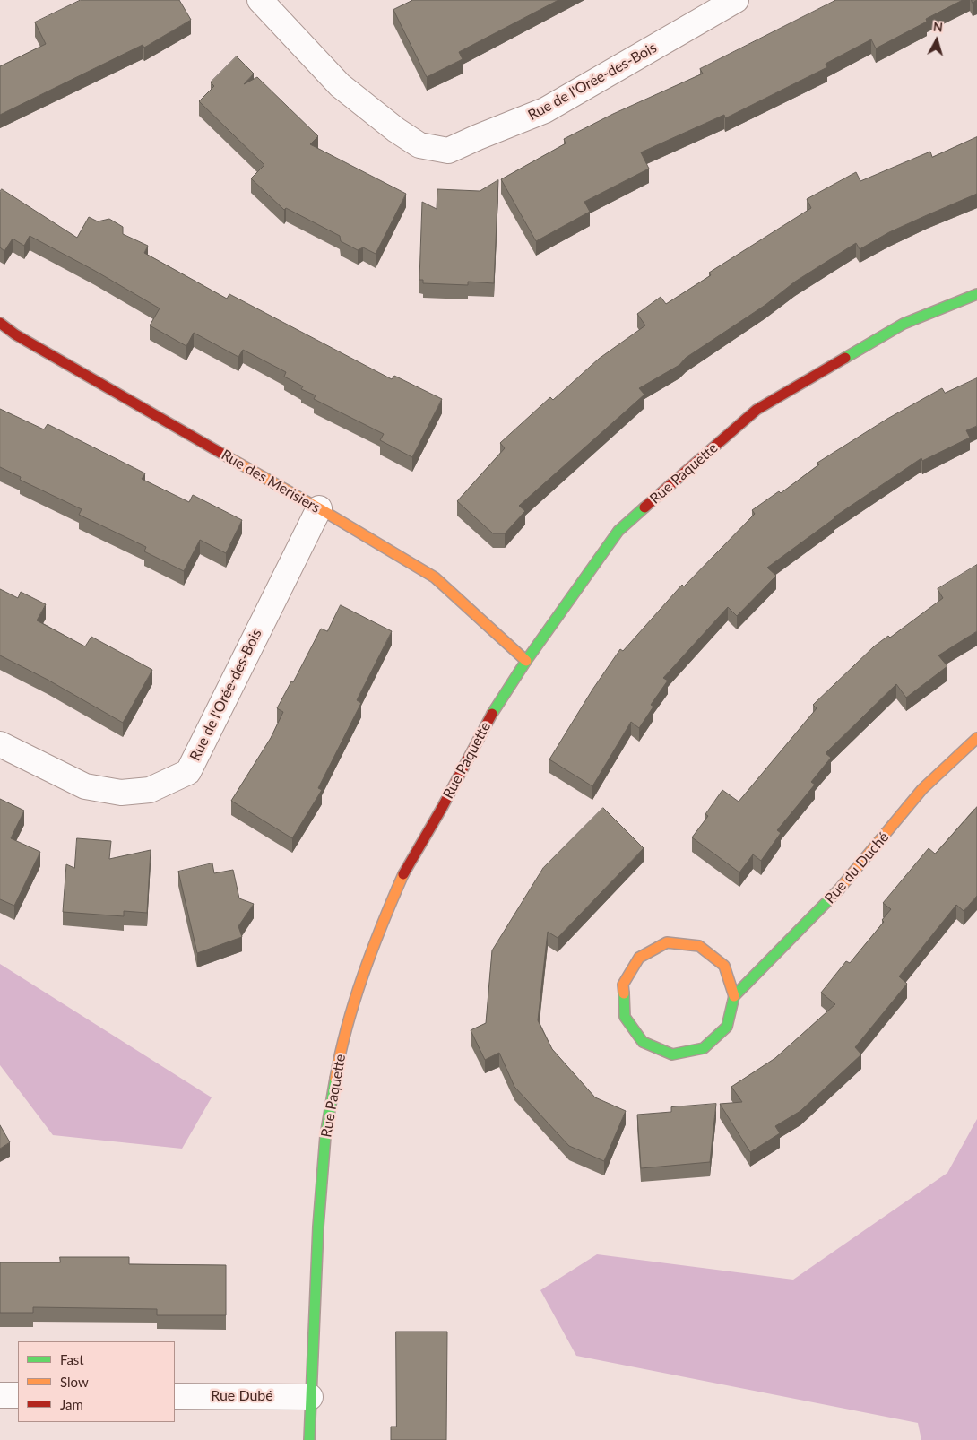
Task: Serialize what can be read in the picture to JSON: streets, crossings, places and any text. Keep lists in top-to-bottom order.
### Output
{
  "streets": {
    "street": [
      "Rue de l'Orée-des-Bois",
      "Rue Paquette",
      "Rue des Merisiers",
      "Rue du Duché",
      "Rue Dubé"
    ]
  },
  "crossings": [
    ["Rue de l'Orée-des-Bois", "Rue des Merisiers"],
    ["Rue Paquette", "Rue des Merisiers"],
    ["Rue Paquette", "Rue Dubé"]
  ],
  "legend": ["Fast", "Slow", "Jam"],
  "north": "top"
}
